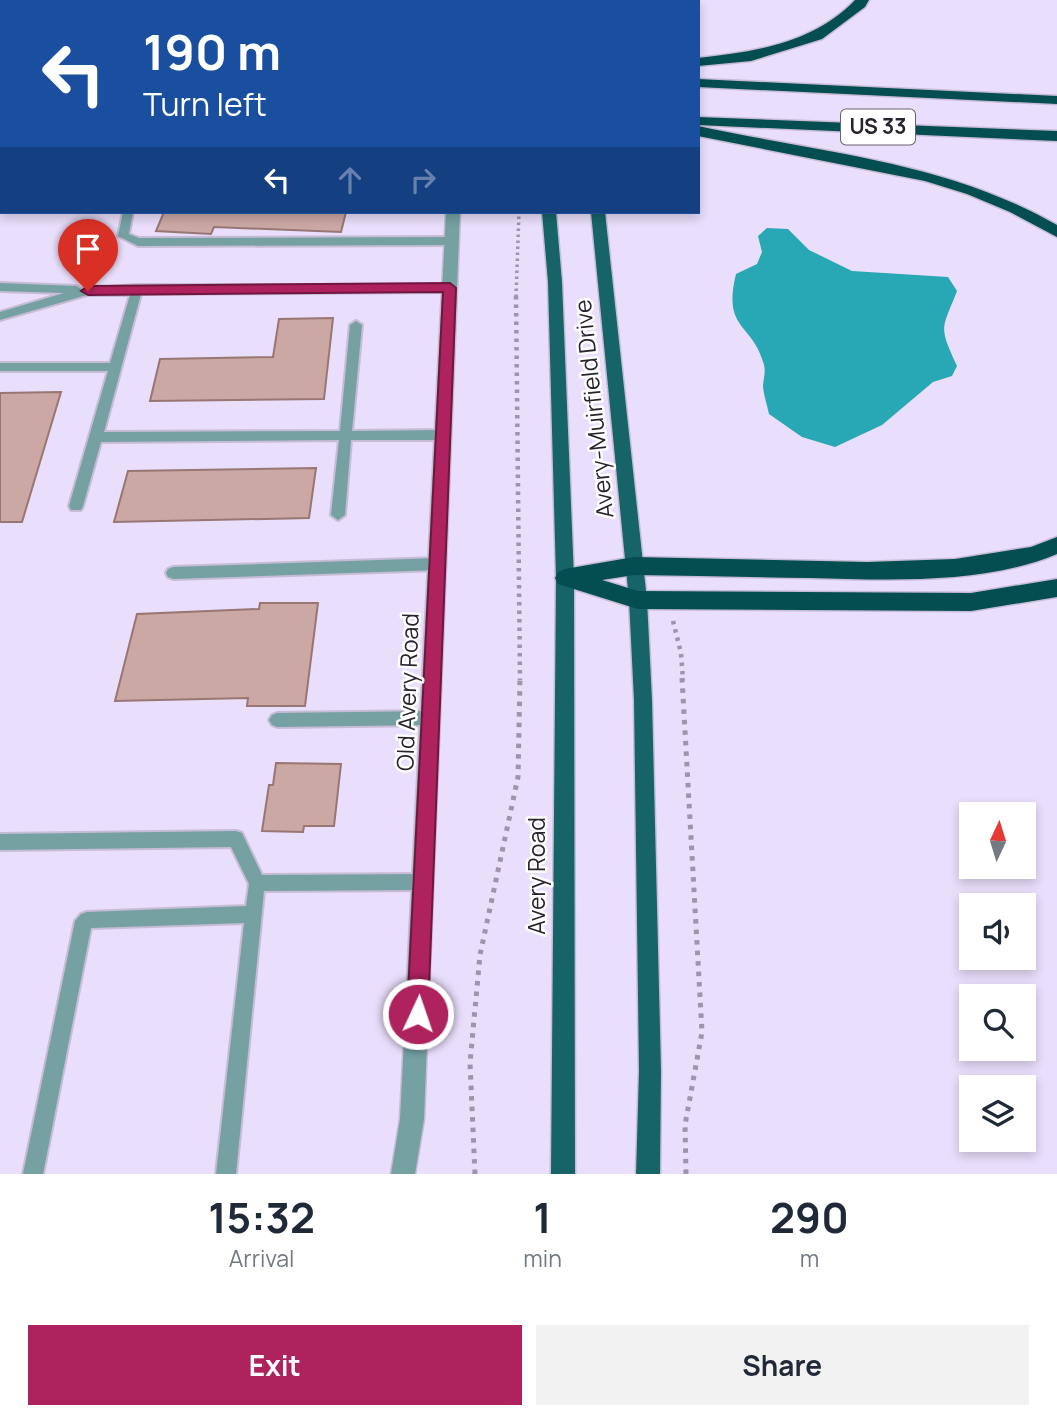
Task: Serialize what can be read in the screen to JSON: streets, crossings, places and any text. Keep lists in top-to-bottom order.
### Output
{
  "streets": {
    "highway": ["US 33"],
    "main road": ["Avery-Muirfield Drive", "Avery Road"],
    "street": ["Old Avery Road"]
  },
  "crossings": [
    ["Avery-Muirfield Drive", "Avery Road"]
  ],
  "north": "top",
  "page": {
    "turn": ["190 m", "Turn left"],
    "eta": [
      "15:32",
      "Arrival",
      "1",
      "min",
      "290",
      "m"
    ],
    "buttons": ["Exit", "Share"]
  }
}
